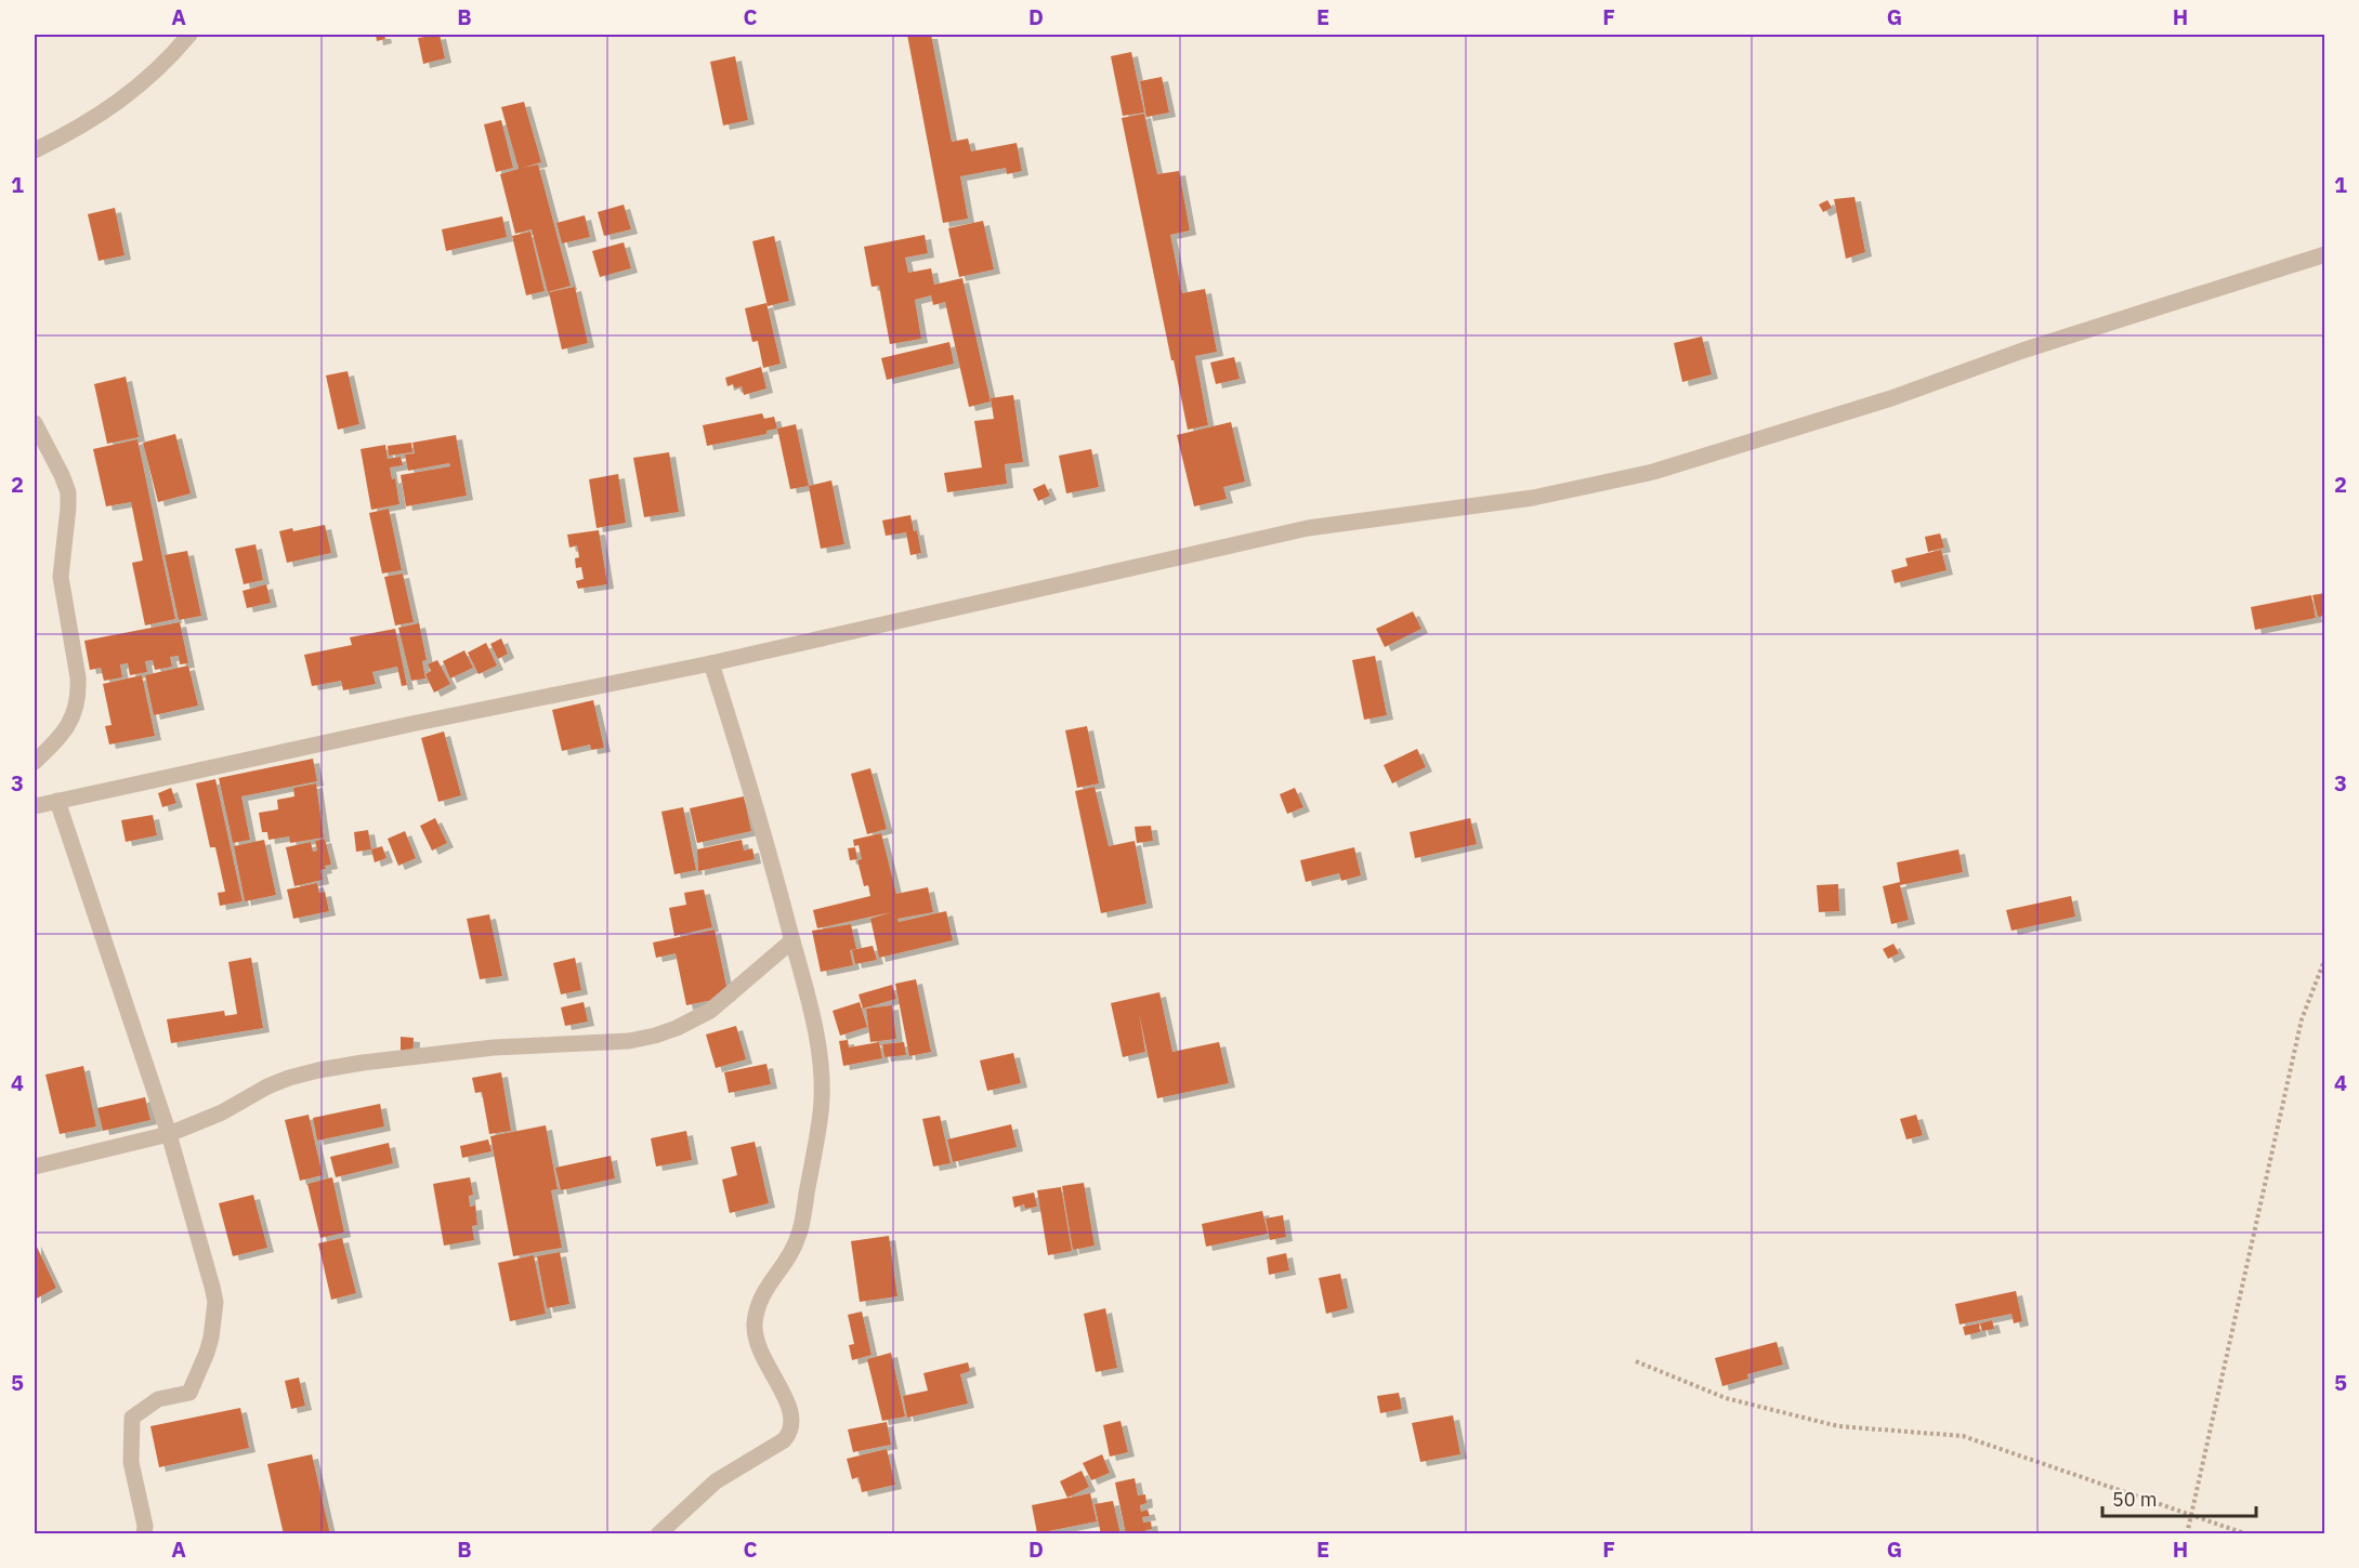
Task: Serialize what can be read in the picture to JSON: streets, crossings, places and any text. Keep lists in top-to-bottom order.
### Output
{
  "scale_bar": "50 m",
  "grid": {
    "columns": [
      "A",
      "B",
      "C",
      "D",
      "E",
      "F",
      "G",
      "H"
    ],
    "rows": [
      "1",
      "2",
      "3",
      "4",
      "5"
    ]
  }
}
